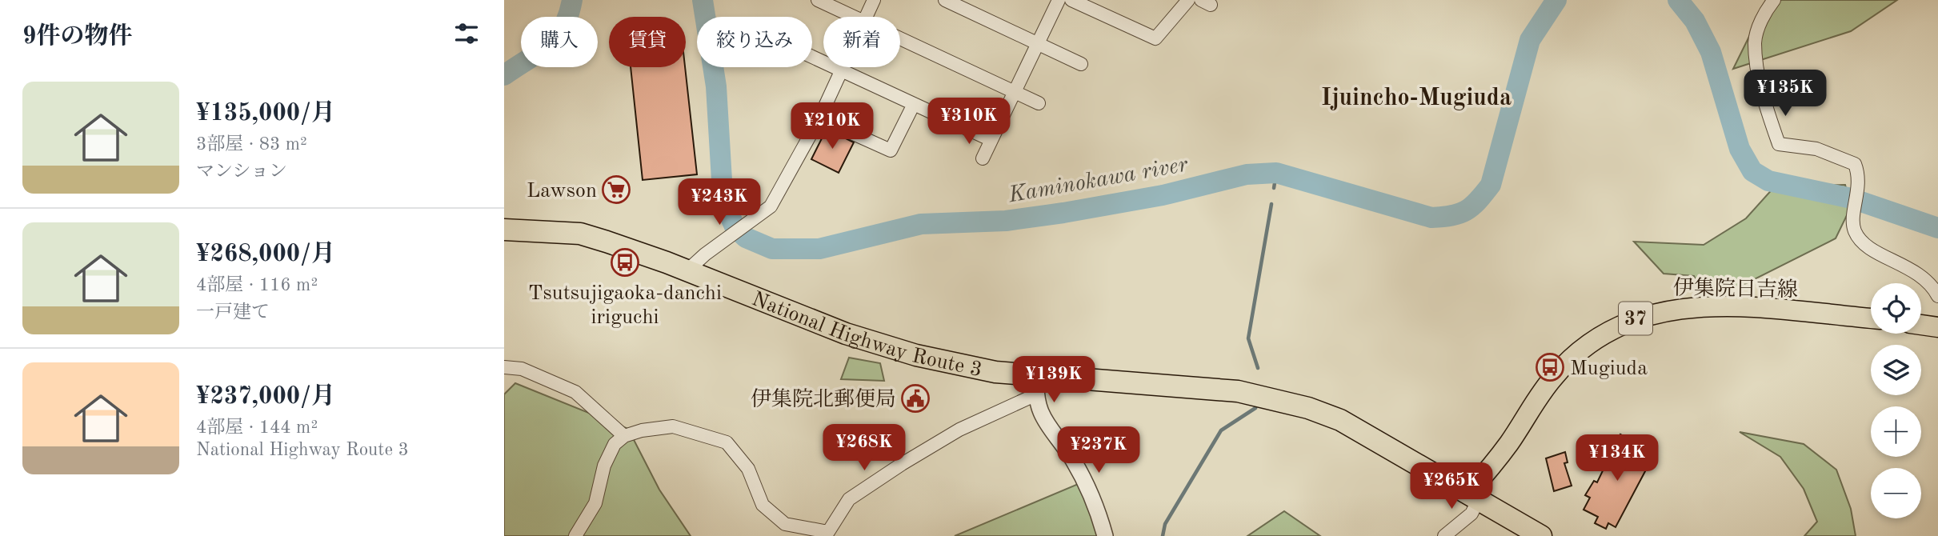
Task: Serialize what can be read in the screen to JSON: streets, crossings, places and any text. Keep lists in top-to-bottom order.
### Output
{
  "streets": {
    "highway": ["National Highway Route 3"],
    "main road": ["伊集院日吉線", "37"]
  },
  "crossings": [
    ["伊集院日吉線", "National Highway Route 3"]
  ],
  "districts": ["Ijuincho-Mugiuda"],
  "water": ["Kaminokawa river"],
  "places": {
    "supermarket": ["Lawson"],
    "bus stop": ["Tsutsujigaoka-danchi iriguchi", "Mugiuda"],
    "public building": ["伊集院北郵便局"]
  },
  "page": {
    "heading": "9件の物件",
    "chip": [
      "購入",
      "賃貸",
      "絞り込み",
      "新着"
    ],
    "list": [
      {
        "name": "¥135,000/月",
        "note": "3部屋 · 83 m² · マンション"
      },
      {
        "name": "¥268,000/月",
        "note": "4部屋 · 116 m² · 一戸建て"
      },
      {
        "name": "¥237,000/月",
        "note": "4部屋 · 144 m² · National Highway Route 3"
      }
    ],
    "price": [
      "¥135K",
      "¥310K",
      "¥210K",
      "¥243K",
      "¥139K",
      "¥268K",
      "¥237K",
      "¥134K",
      "¥265K"
    ],
    "map_buttons": ["+", "−"]
  }
}
